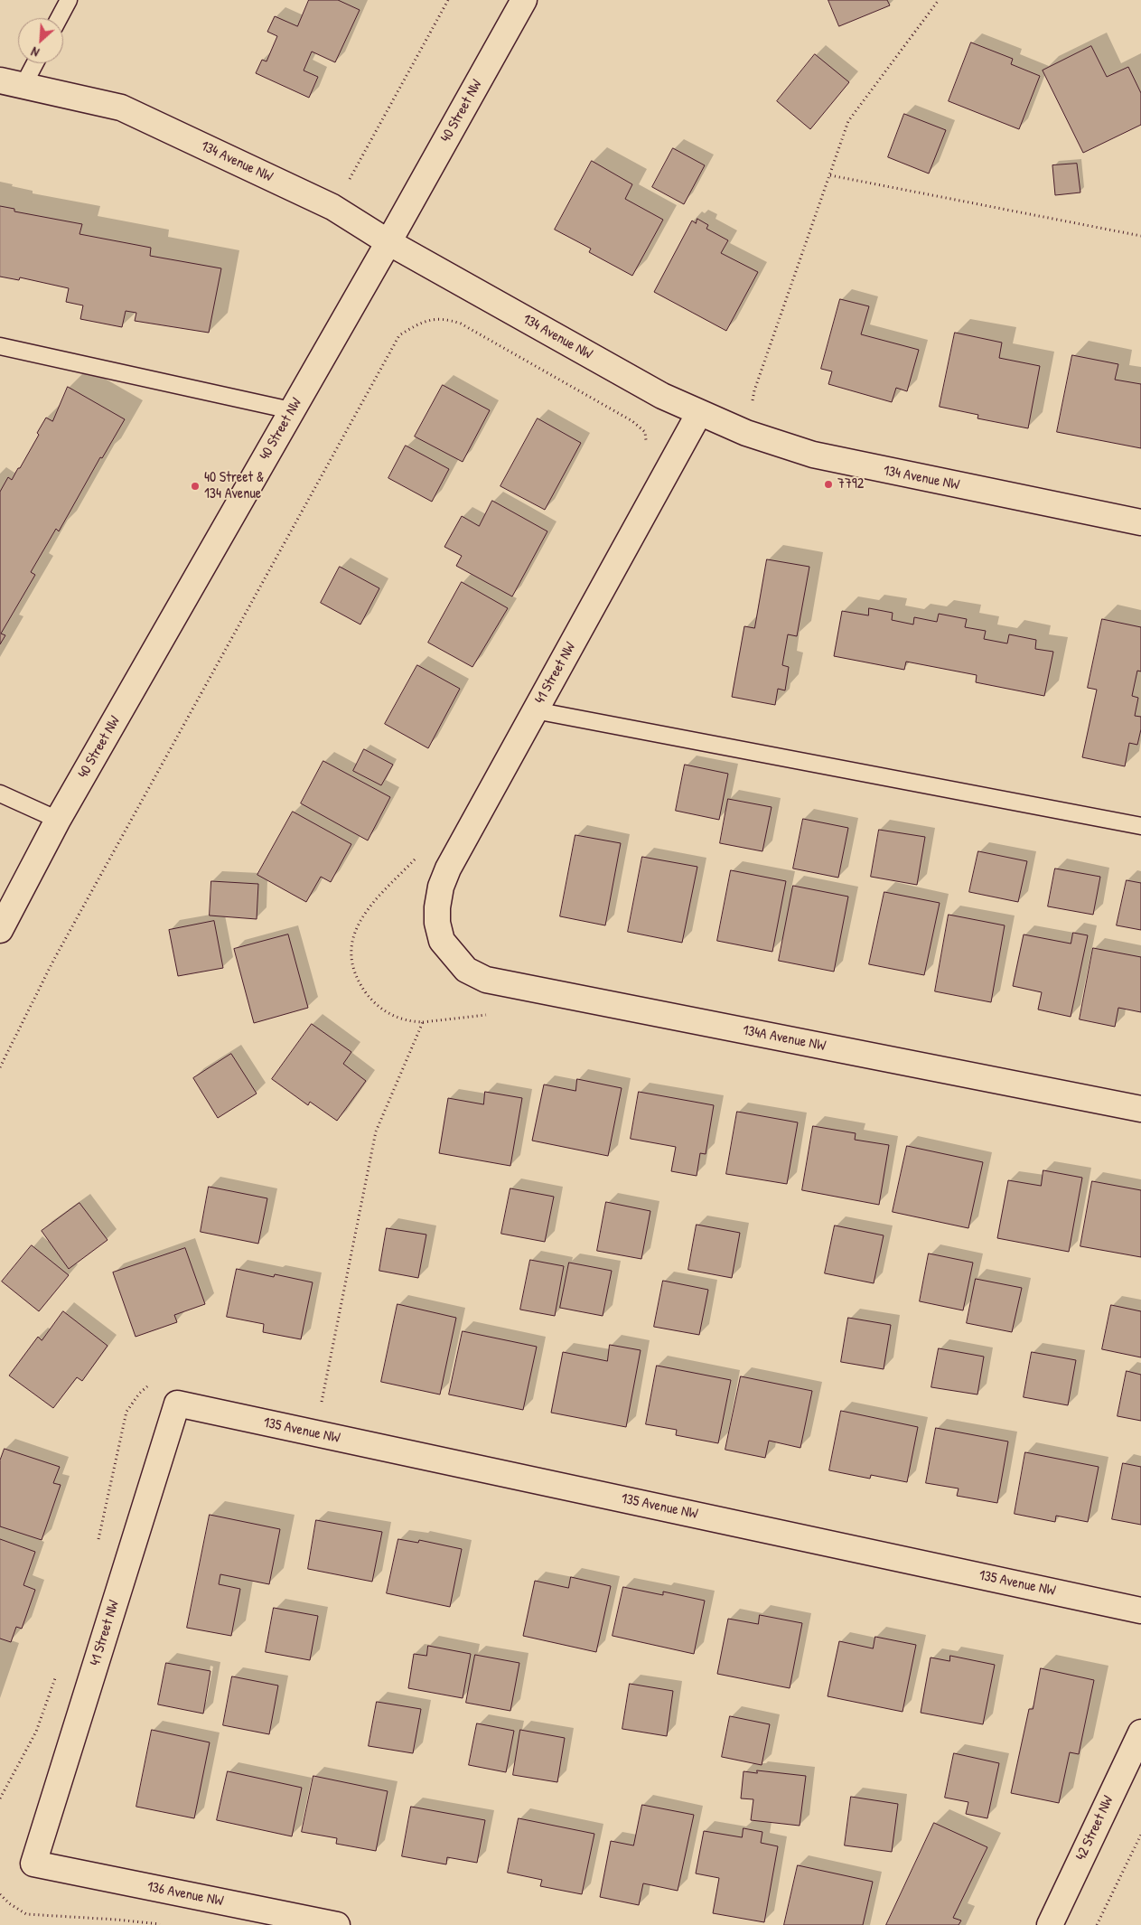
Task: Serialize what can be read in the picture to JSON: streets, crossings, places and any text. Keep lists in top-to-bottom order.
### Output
{
  "streets": {
    "street": [
      "40 Street NW",
      "134 Avenue NW",
      "41 Street NW",
      "134A Avenue NW",
      "135 Avenue NW",
      "42 Street NW",
      "136 Avenue NW"
    ]
  },
  "crossings": [
    ["40 Street NW", "134 Avenue NW"],
    ["134 Avenue NW", "41 Street NW"],
    ["41 Street NW", "134A Avenue NW"],
    ["41 Street NW", "135 Avenue NW"],
    ["41 Street NW", "136 Avenue NW"]
  ],
  "places": ["7792", "40 Street & 134 Avenue"],
  "north": "bottom left"
}
